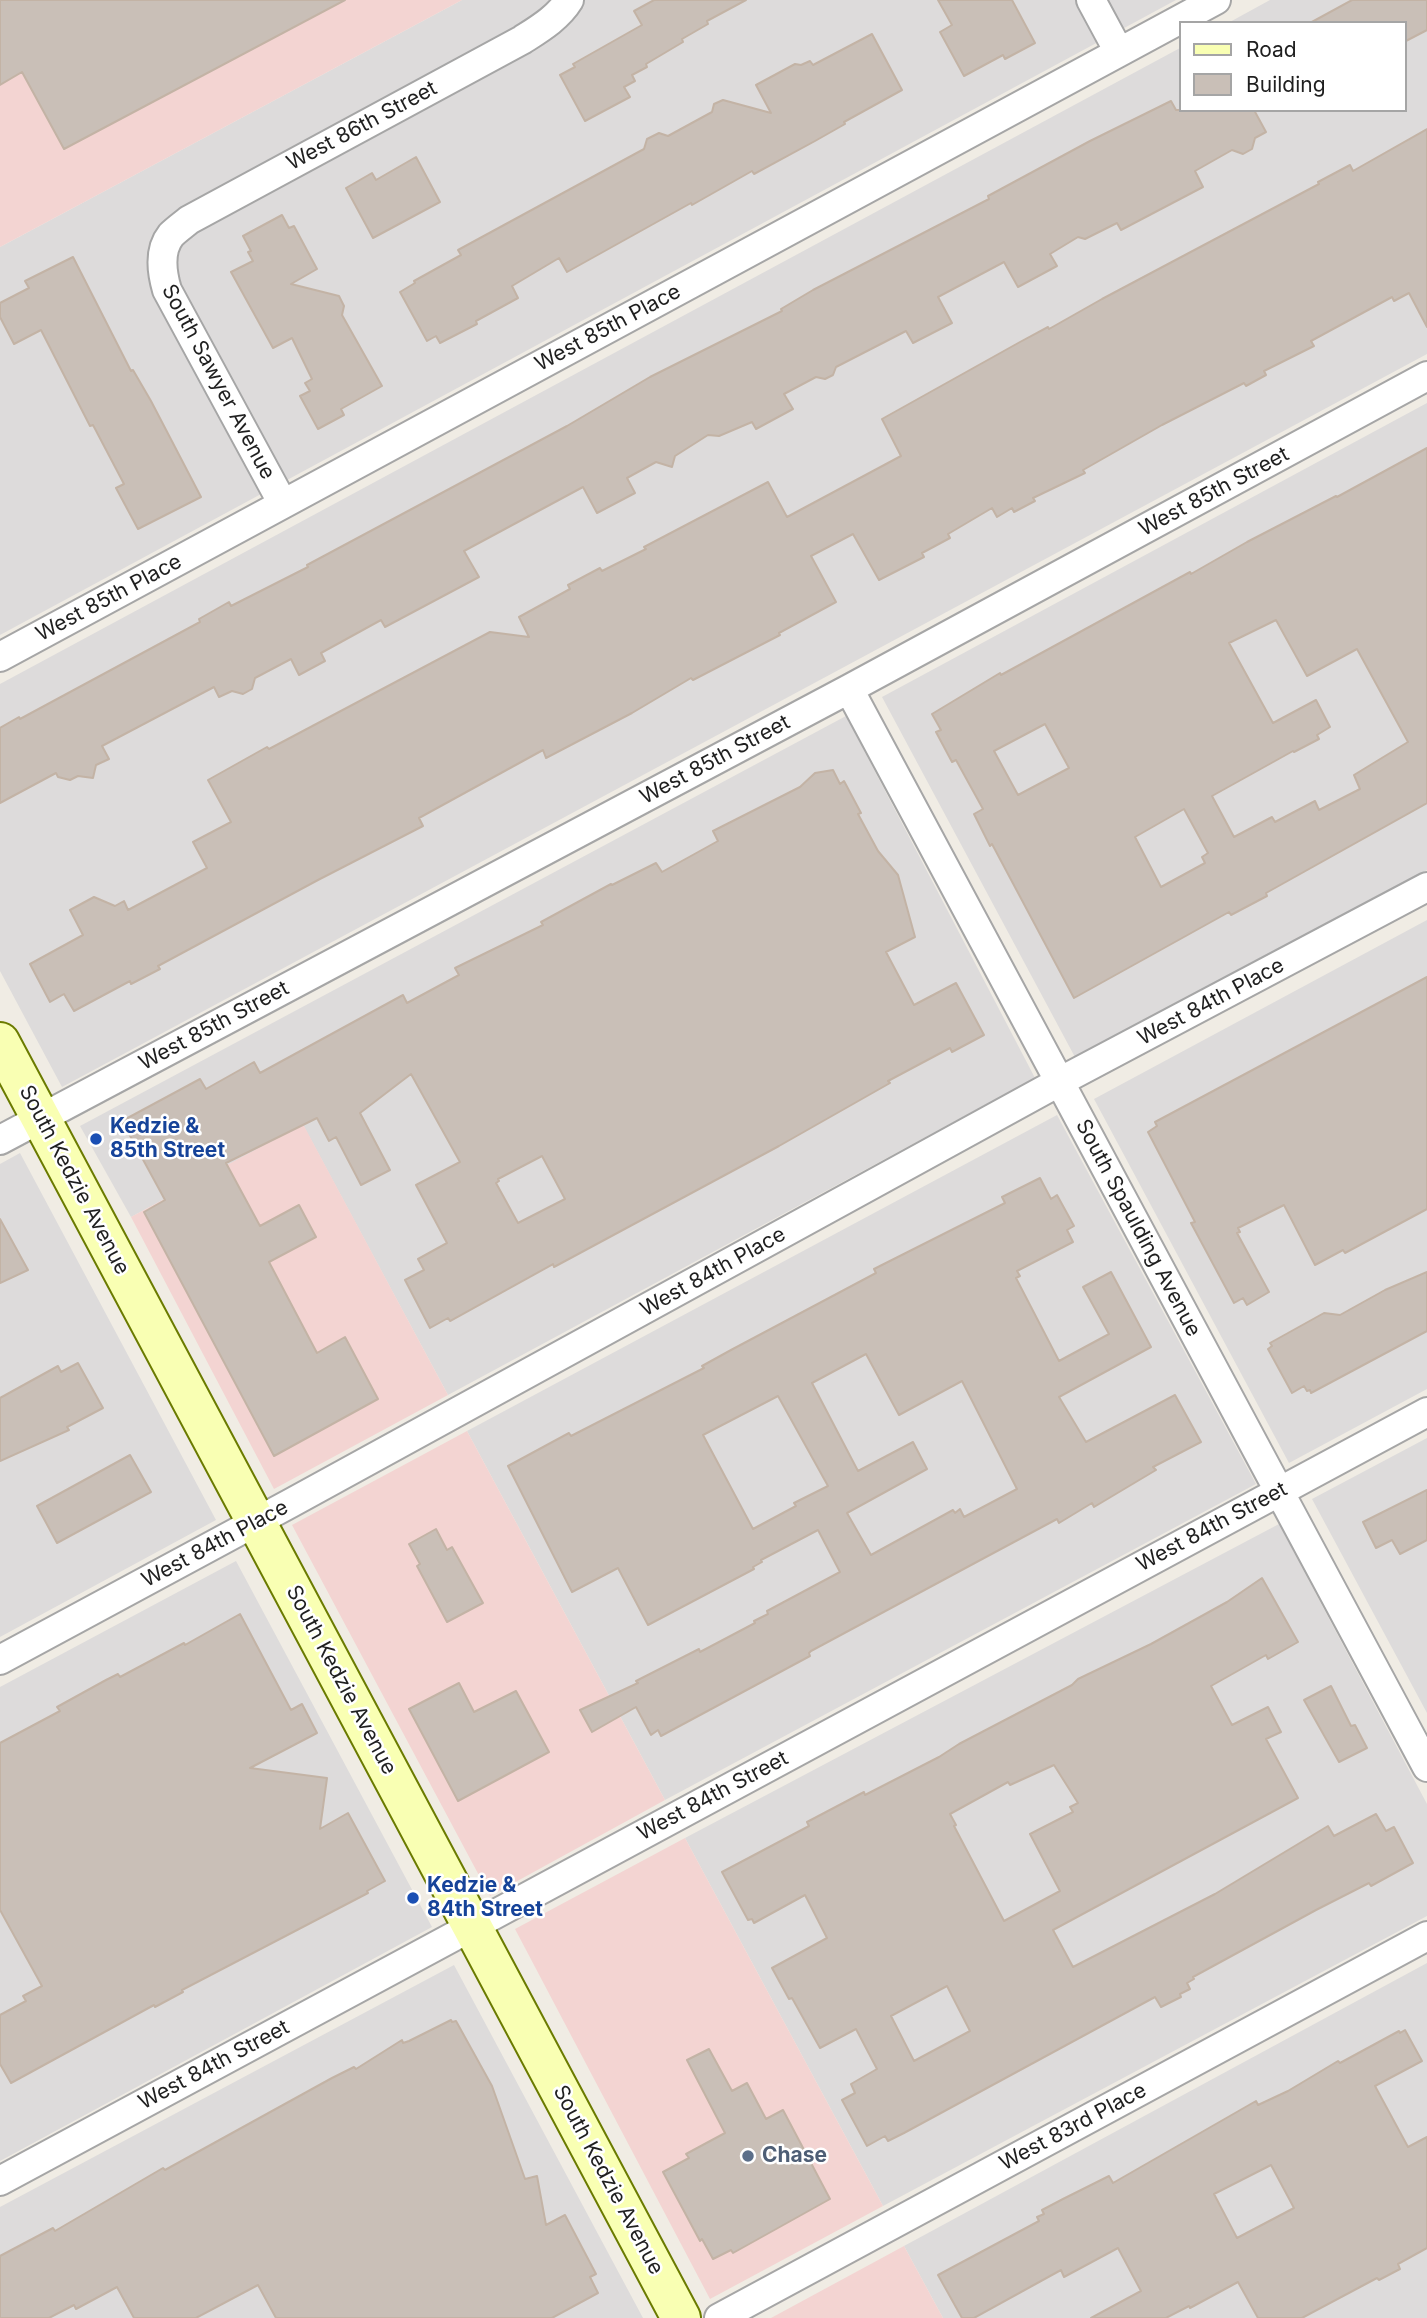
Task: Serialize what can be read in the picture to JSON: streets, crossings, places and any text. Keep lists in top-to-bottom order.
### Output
{
  "streets": {
    "main road": ["South Kedzie Avenue"],
    "street": [
      "West 86th Street",
      "West 85th Place",
      "South Sawyer Avenue",
      "West 85th Street",
      "West 84th Place",
      "South Spaulding Avenue",
      "West 84th Street",
      "West 83rd Place"
    ]
  },
  "crossings": [
    ["West 86th Street", "South Sawyer Avenue"],
    ["West 85th Place", "South Sawyer Avenue"],
    ["West 85th Street", "South Kedzie Avenue"],
    ["West 85th Street", "South Spaulding Avenue"],
    ["West 84th Place", "South Kedzie Avenue"],
    ["West 84th Place", "South Spaulding Avenue"],
    ["South Kedzie Avenue", "West 84th Street"],
    ["South Spaulding Avenue", "West 84th Street"]
  ],
  "places": ["Kedzie & 85th Street", "Kedzie & 84th Street", "Chase"],
  "legend": ["Road", "Building"]
}
